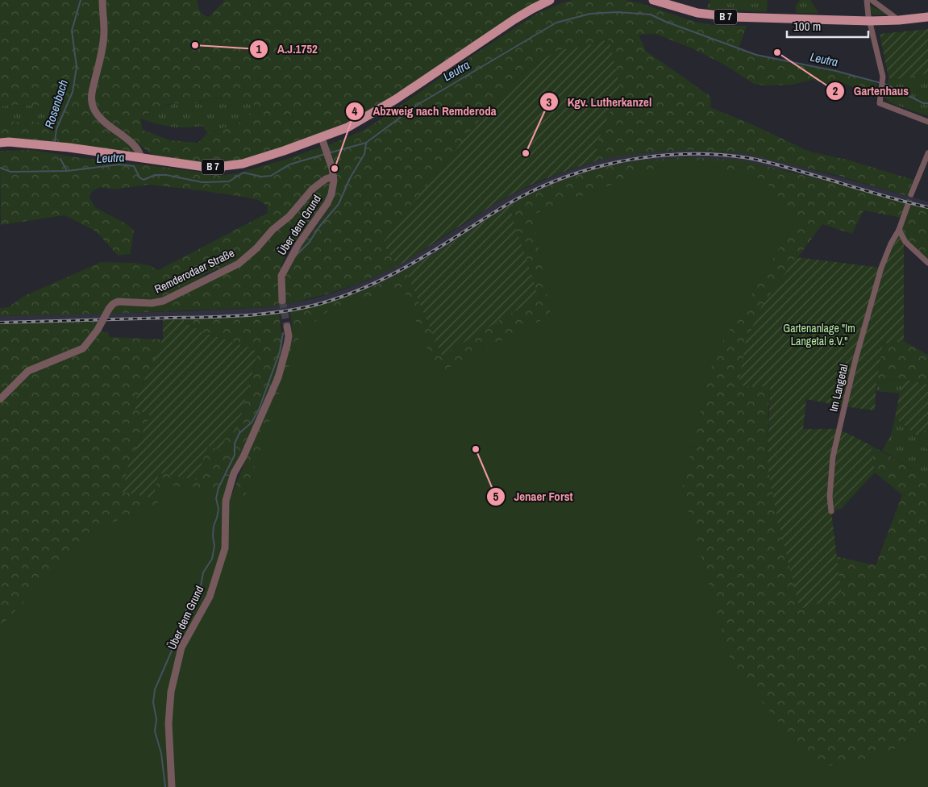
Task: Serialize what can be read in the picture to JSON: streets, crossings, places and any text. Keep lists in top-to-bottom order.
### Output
{
  "streets": {
    "main road": ["B 7"],
    "street": ["Über dem Grund", "Remderodaer Straße", "Im Langetal"]
  },
  "crossings": [
    ["B 7", "Über dem Grund"],
    ["Über dem Grund", "Remderodaer Straße"]
  ],
  "water": ["Leutra", "Rosenbach"],
  "parks": ["Gartenanlage \"Im Langetal e.V.\""],
  "places": [
    "A.J.1752",
    "Gartenhaus",
    "Kgv. Lutherkanzel",
    "Abzweig nach Remderoda",
    "Jenaer Forst"
  ],
  "scale_bar": "100 m"
}
